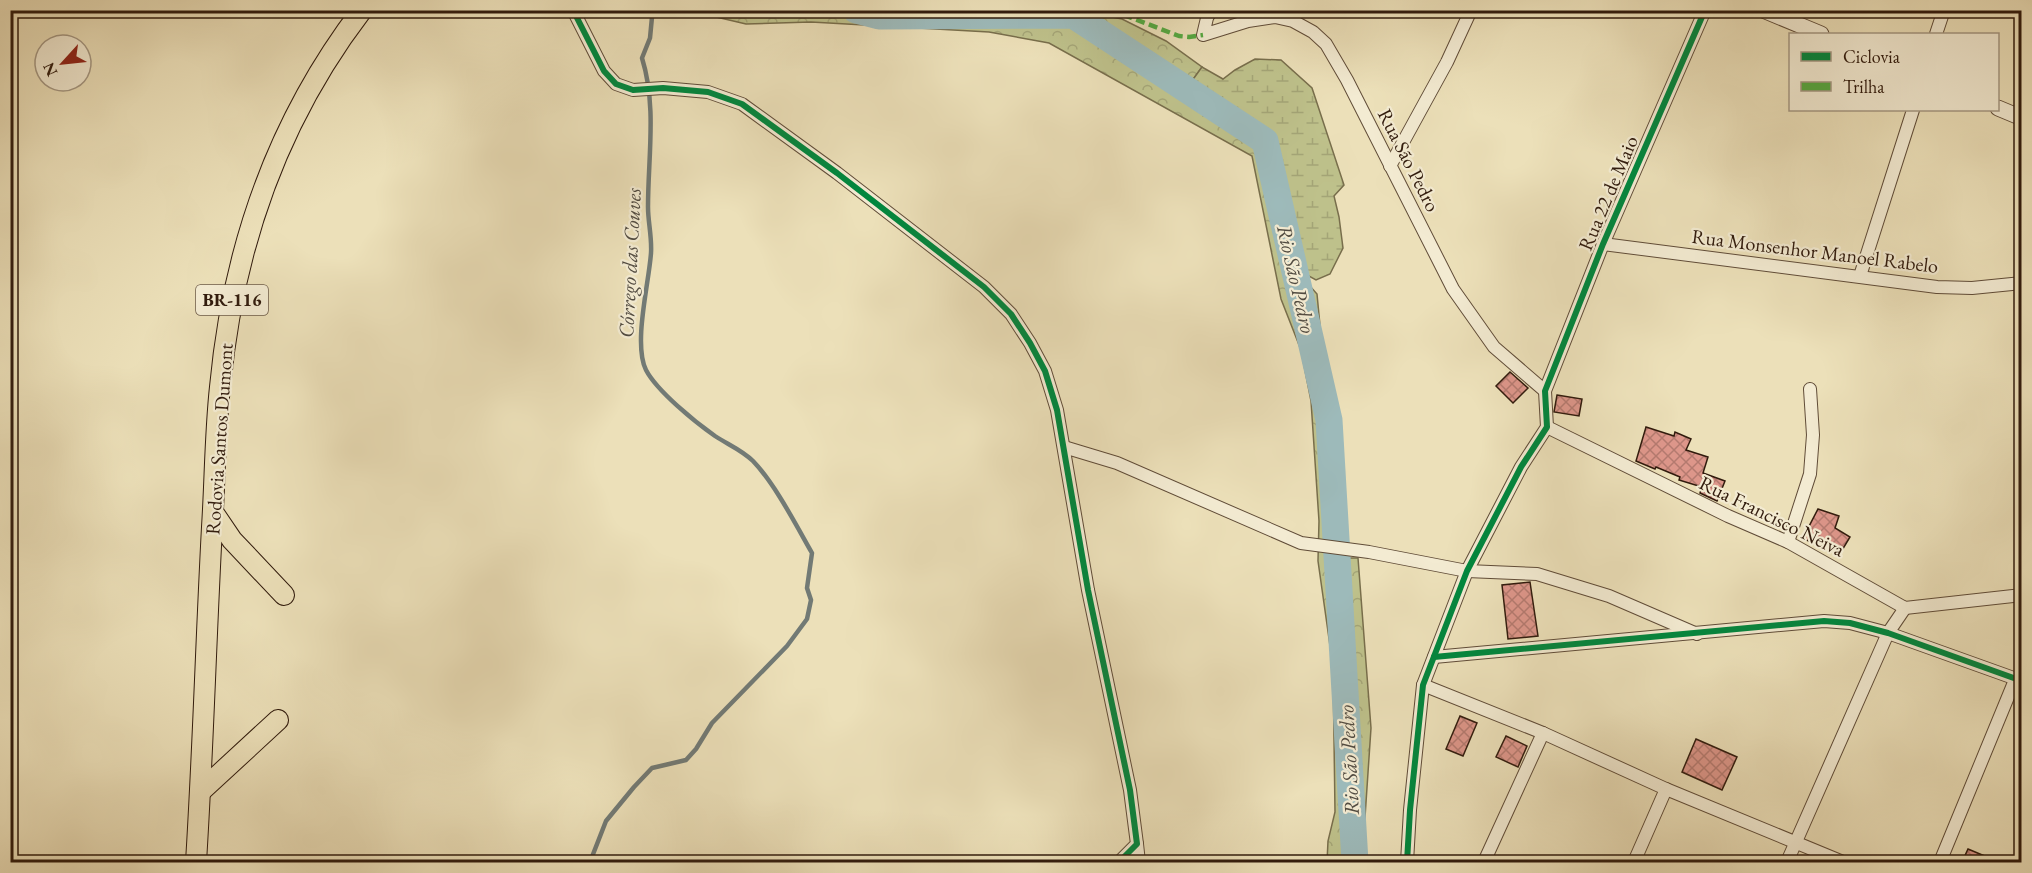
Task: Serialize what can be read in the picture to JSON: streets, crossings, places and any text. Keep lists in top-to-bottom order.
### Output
{
  "streets": {
    "highway": ["BR-116", "Rodovia Santos Dumont"],
    "street": [
      "Rua São Pedro",
      "Rua 22 de Maio",
      "Rua Monsenhor Manoel Rabelo",
      "Rua Francisco Neiva"
    ]
  },
  "crossings": [
    ["Rua São Pedro", "Rua 22 de Maio"],
    ["Rua 22 de Maio", "Rua Monsenhor Manoel Rabelo"]
  ],
  "water": ["Córrego das Couves", "Rio São Pedro"],
  "legend": ["Ciclovia", "Trilha"],
  "north": "bottom left"
}
